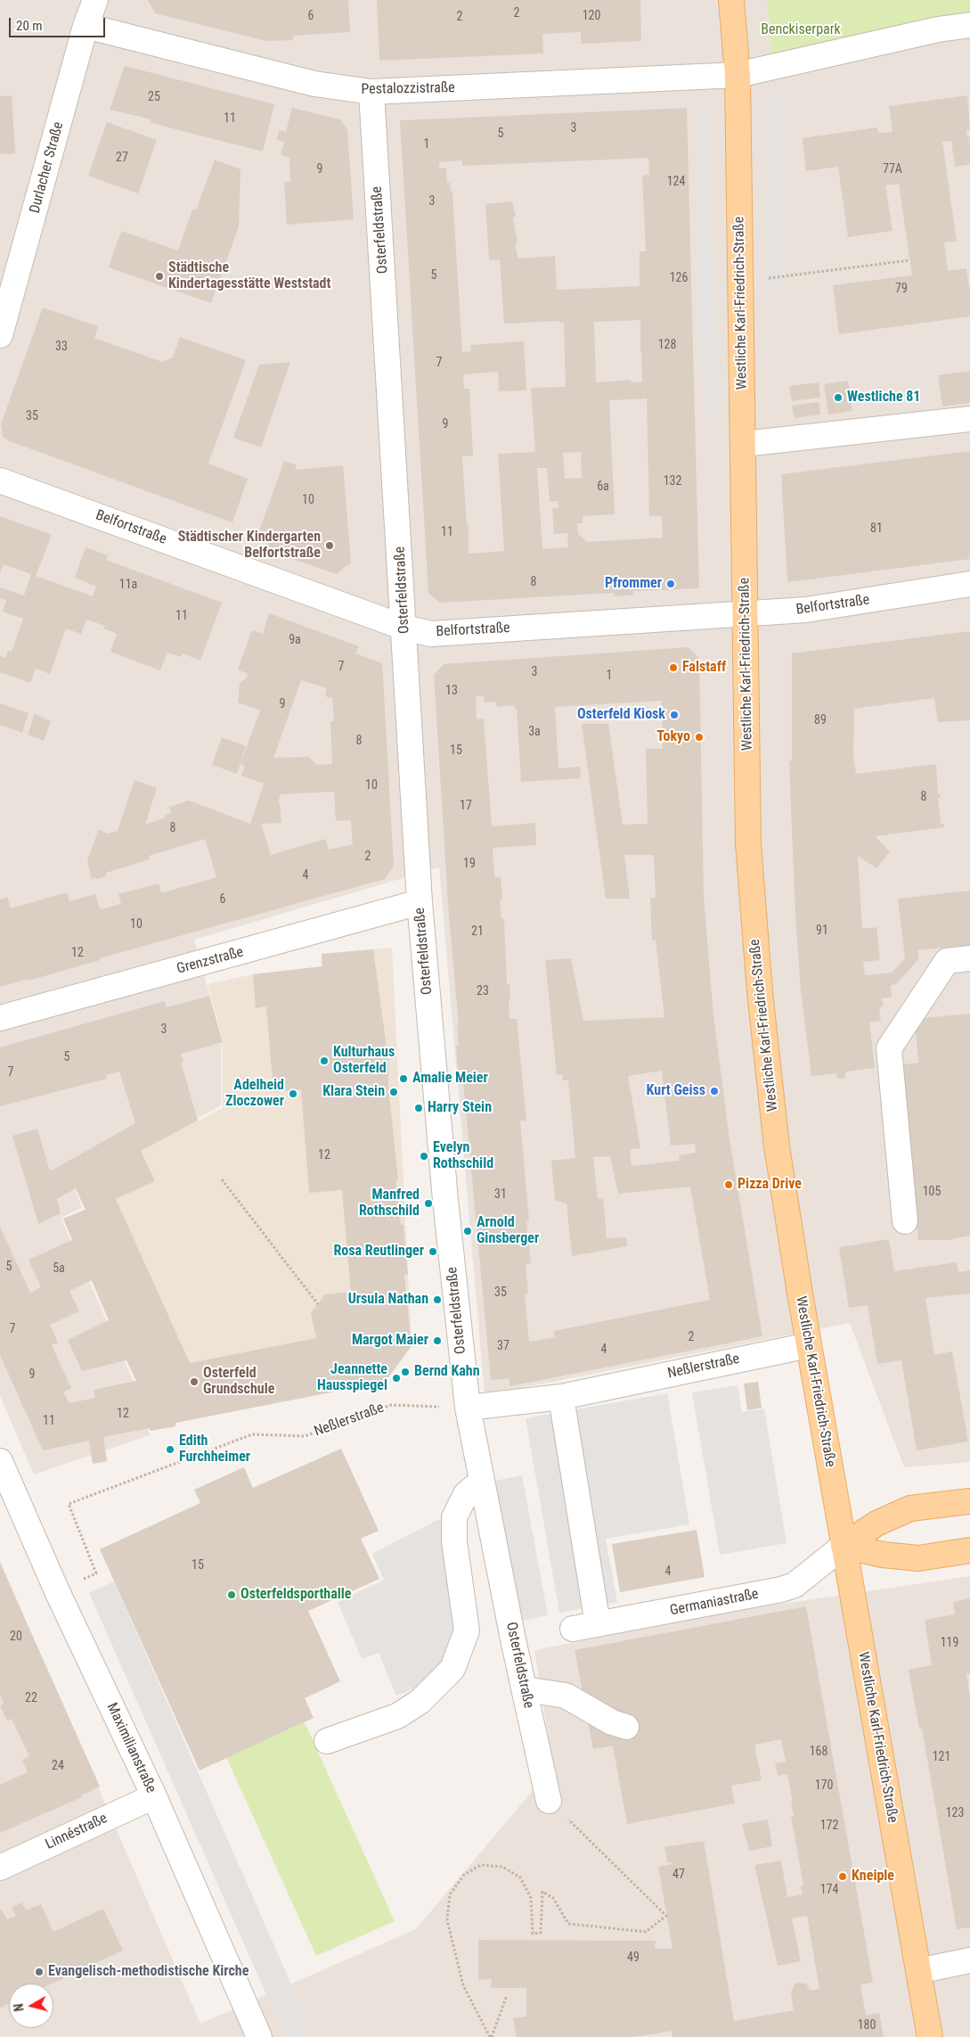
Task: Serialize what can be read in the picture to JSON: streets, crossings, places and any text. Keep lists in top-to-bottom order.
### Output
{
  "streets": {
    "main road": ["Westliche Karl-Friedrich-Straße"],
    "street": [
      "Pestalozzistraße",
      "Durlacher Straße",
      "Osterfeldstraße",
      "Belfortstraße",
      "Grenzstraße",
      "Neßlerstraße",
      "Germaniastraße",
      "Maximilianstraße",
      "Linnéstraße"
    ]
  },
  "crossings": [
    ["Pestalozzistraße", "Durlacher Straße"],
    ["Pestalozzistraße", "Osterfeldstraße"],
    ["Pestalozzistraße", "Westliche Karl-Friedrich-Straße"],
    ["Osterfeldstraße", "Belfortstraße"],
    ["Osterfeldstraße", "Grenzstraße"],
    ["Osterfeldstraße", "Neßlerstraße"],
    ["Westliche Karl-Friedrich-Straße", "Belfortstraße"],
    ["Westliche Karl-Friedrich-Straße", "Neßlerstraße"],
    ["Westliche Karl-Friedrich-Straße", "Germaniastraße"],
    ["Neßlerstraße", "Maximilianstraße"],
    ["Maximilianstraße", "Linnéstraße"]
  ],
  "parks": ["Benckiserpark"],
  "places": [
    "Städtische Kindertagesstätte Weststadt",
    "Westliche 81",
    "Städtischer Kindergarten Belfortstraße",
    "Pfrommer",
    "Falstaff",
    "Osterfeld Kiosk",
    "Tokyo",
    "Kulturhaus Osterfeld",
    "Amalie Meier",
    "Kurt Geiss",
    "Klara Stein",
    "Adelheid Zloczower",
    "Harry Stein",
    "Evelyn Rothschild",
    "Pizza Drive",
    "Manfred Rothschild",
    "Arnold Ginsberger",
    "Rosa Reutlinger",
    "Ursula Nathan",
    "Margot Maier",
    "Bernd Kahn",
    "Jeannette Hausspiegel",
    "Osterfeld Grundschule",
    "Edith Furchheimer",
    "Osterfeldsporthalle",
    "Kneiple",
    "Evangelisch-methodistische Kirche"
  ],
  "house_numbers": [
    "2",
    "6",
    "120",
    "2",
    "25",
    "11",
    "3",
    "5",
    "1",
    "27",
    "9",
    "77A",
    "124",
    "3",
    "5",
    "126",
    "79",
    "128",
    "33",
    "7",
    "35",
    "9",
    "132",
    "6a",
    "10",
    "81",
    "11",
    "8",
    "11a",
    "11",
    "9a",
    "7",
    "3",
    "1",
    "13",
    "9",
    "89",
    "3a",
    "8",
    "15",
    "10",
    "8",
    "17",
    "8",
    "2",
    "19",
    "4",
    "6",
    "10",
    "91",
    "21",
    "12",
    "23",
    "3",
    "5",
    "7",
    "12",
    "105",
    "31",
    "5",
    "5a",
    "35",
    "7",
    "2",
    "37",
    "4",
    "9",
    "12",
    "11",
    "15",
    "4",
    "20",
    "119",
    "22",
    "168",
    "121",
    "24",
    "170",
    "123",
    "172",
    "47",
    "174",
    "49",
    "180"
  ],
  "scale_bar": "20 m",
  "north": "left"
}
